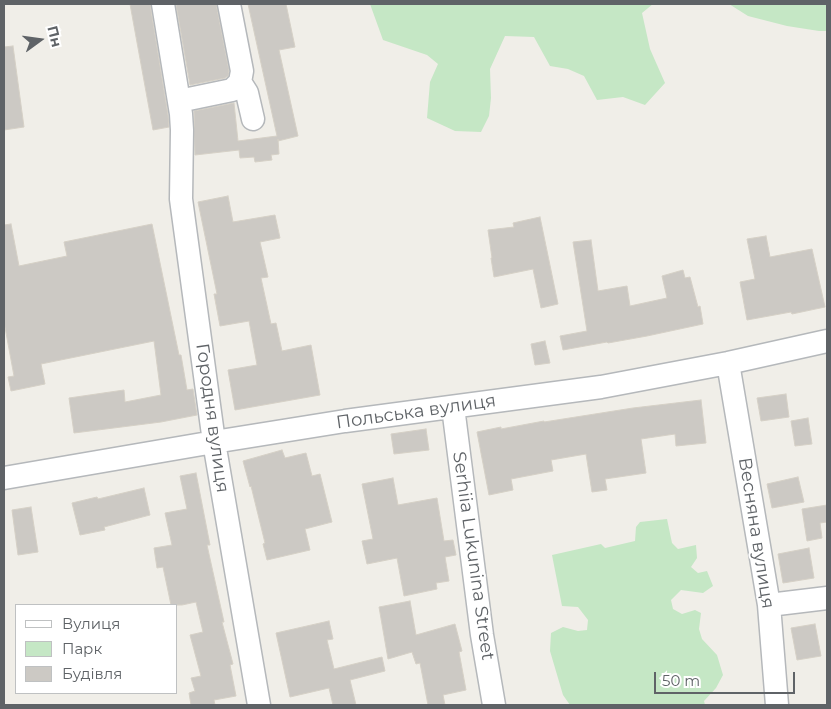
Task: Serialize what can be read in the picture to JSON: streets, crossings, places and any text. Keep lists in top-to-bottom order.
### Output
{
  "streets": {
    "street": [
      "Польська вулиця",
      "Городня вулиця",
      "Весняна вулиця",
      "Serhiia Lukunina Street"
    ]
  },
  "crossings": [
    ["Польська вулиця", "Городня вулиця"],
    ["Польська вулиця", "Весняна вулиця"],
    ["Польська вулиця", "Serhiia Lukunina Street"]
  ],
  "legend": ["Вулиця", "Парк", "Будівля"],
  "scale_bar": "50 m",
  "north": "right"
}
